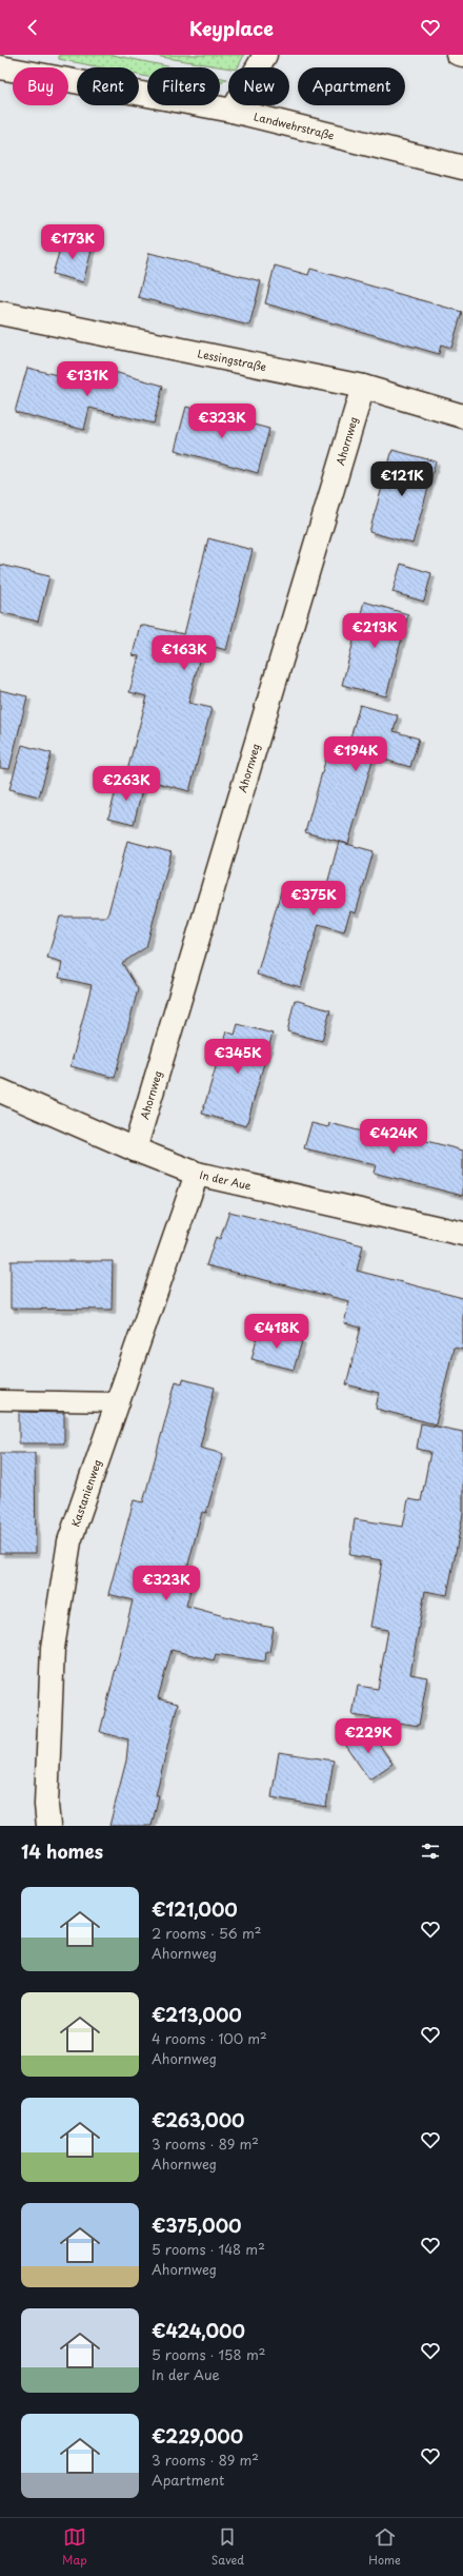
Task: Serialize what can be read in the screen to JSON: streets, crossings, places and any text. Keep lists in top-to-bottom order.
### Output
{
  "streets": {
    "street": [
      "Landwehrstraße",
      "Lessingstraße",
      "Ahornweg",
      "In der Aue",
      "Kastanienweg"
    ]
  },
  "crossings": [
    ["Lessingstraße", "Ahornweg"],
    ["Ahornweg", "In der Aue"],
    ["In der Aue", "Kastanienweg"]
  ],
  "page": {
    "header": "Keyplace",
    "chip": [
      "Buy",
      "Rent",
      "Filters",
      "New",
      "Apartment"
    ],
    "price": [
      "€173K",
      "€131K",
      "€323K",
      "€121K",
      "€213K",
      "€163K",
      "€194K",
      "€263K",
      "€375K",
      "€345K",
      "€424K",
      "€418K",
      "€323K",
      "€229K"
    ],
    "heading": "14 homes",
    "list": [
      {
        "name": "€121,000",
        "note": "2 rooms · 56 m² · Ahornweg"
      },
      {
        "name": "€213,000",
        "note": "4 rooms · 100 m² · Ahornweg"
      },
      {
        "name": "€263,000",
        "note": "3 rooms · 89 m² · Ahornweg"
      },
      {
        "name": "€375,000",
        "note": "5 rooms · 148 m² · Ahornweg"
      },
      {
        "name": "€424,000",
        "note": "5 rooms · 158 m² · In der Aue"
      },
      {
        "name": "€229,000",
        "note": "3 rooms · 89 m² · Apartment"
      }
    ],
    "tabs": ["Map", "Saved", "Home"]
  }
}
